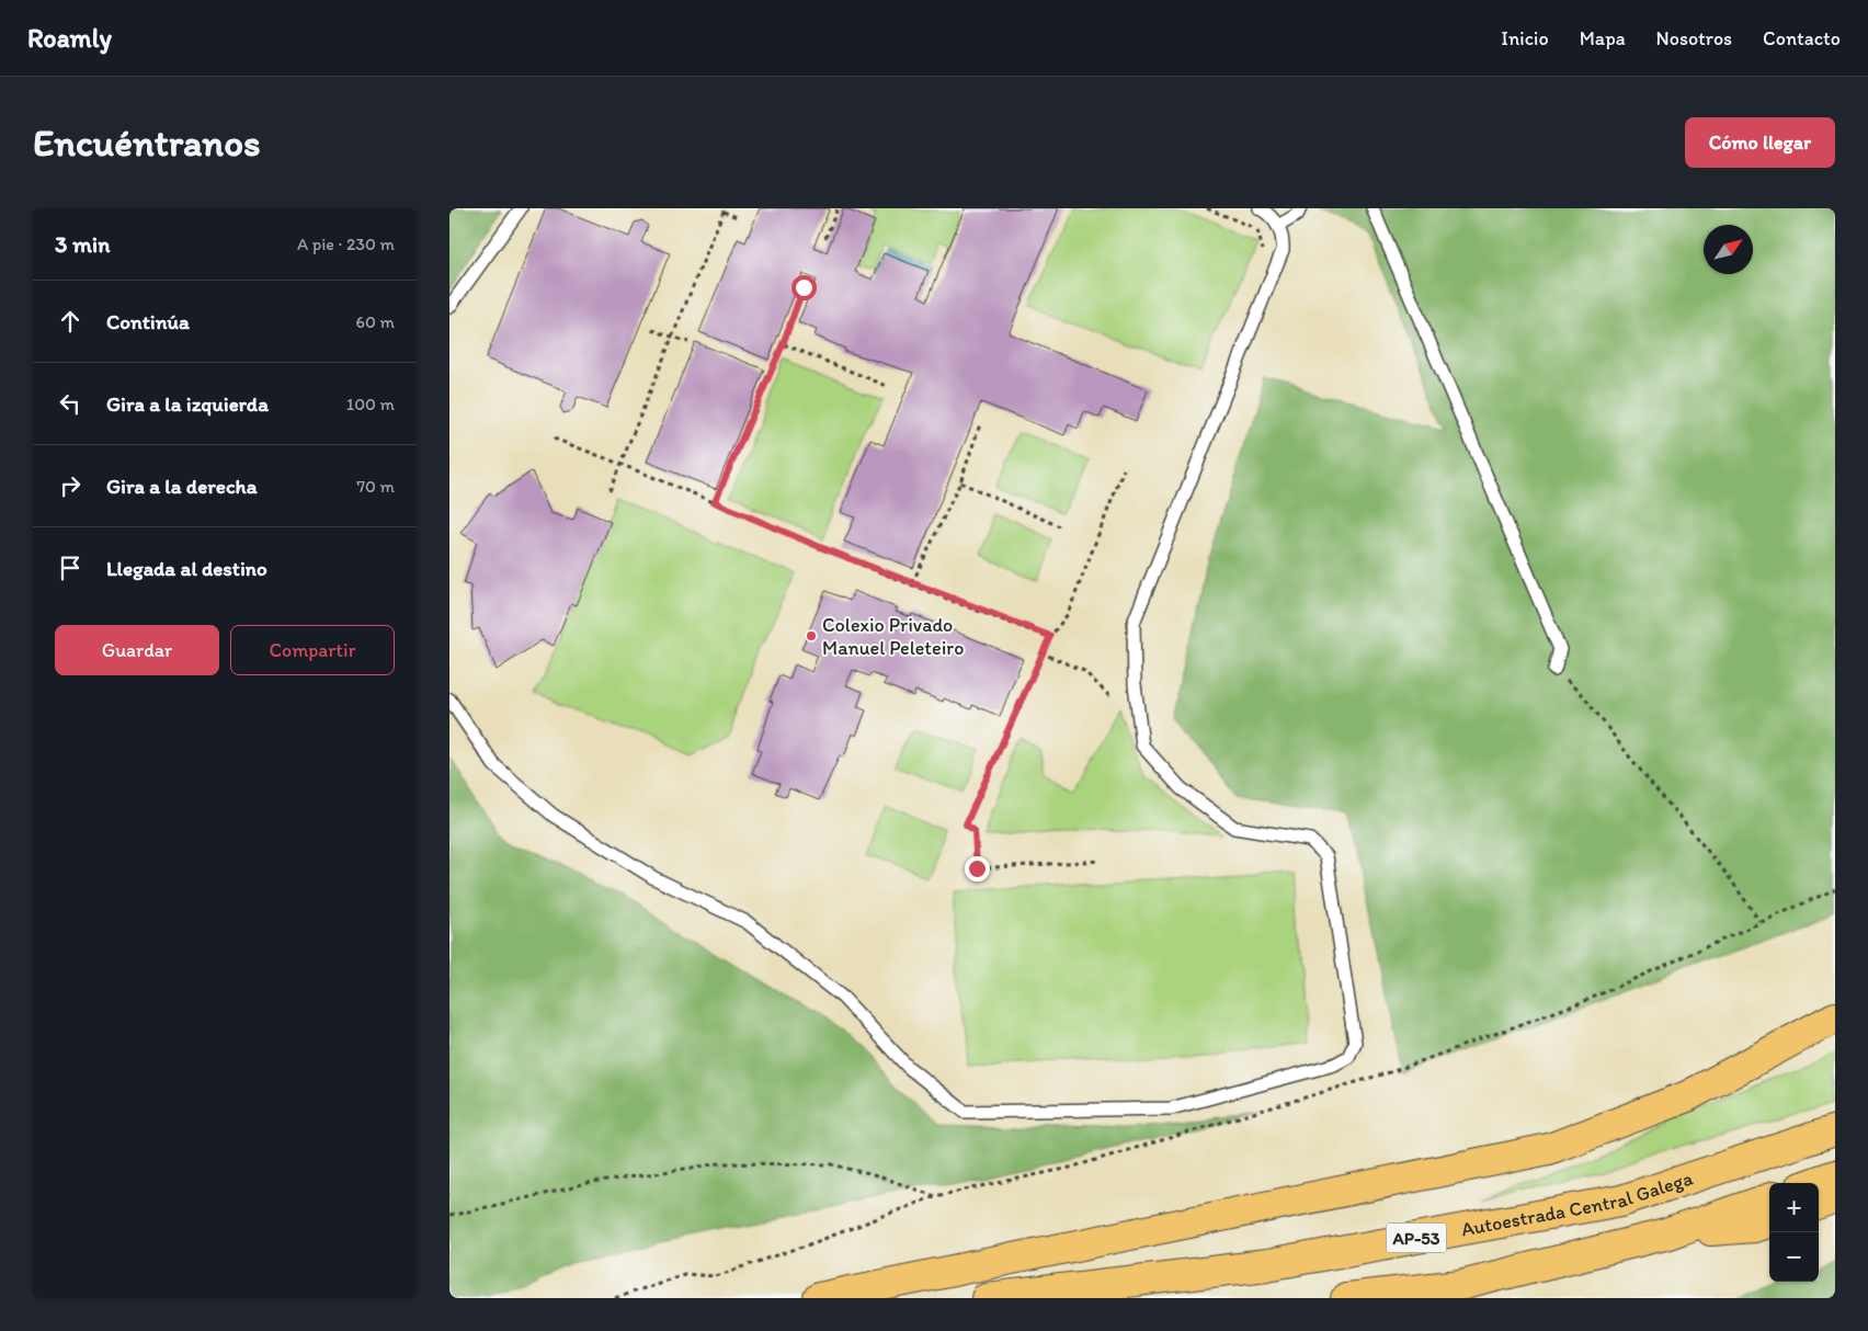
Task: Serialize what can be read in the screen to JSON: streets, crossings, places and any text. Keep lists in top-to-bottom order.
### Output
{
  "streets": {
    "highway": ["Autoestrada Central Galega", "AP-53"]
  },
  "places": ["Colexio Privado Manuel Peleteiro"],
  "north": "top right",
  "page": {
    "header": "Roamly",
    "nav": [
      "Inicio",
      "Mapa",
      "Nosotros",
      "Contacto"
    ],
    "buttons": [
      "Cómo llegar",
      ["Guardar", "Compartir"]
    ],
    "title": "Encuéntranos",
    "heading": ["3 min", "A pie · 230 m"],
    "list": [
      ["Continúa", "60 m"],
      ["Gira a la izquierda", "100 m"],
      ["Gira a la derecha", "70 m"],
      "Llegada al destino"
    ],
    "map_buttons": ["+", "−"]
  }
}
